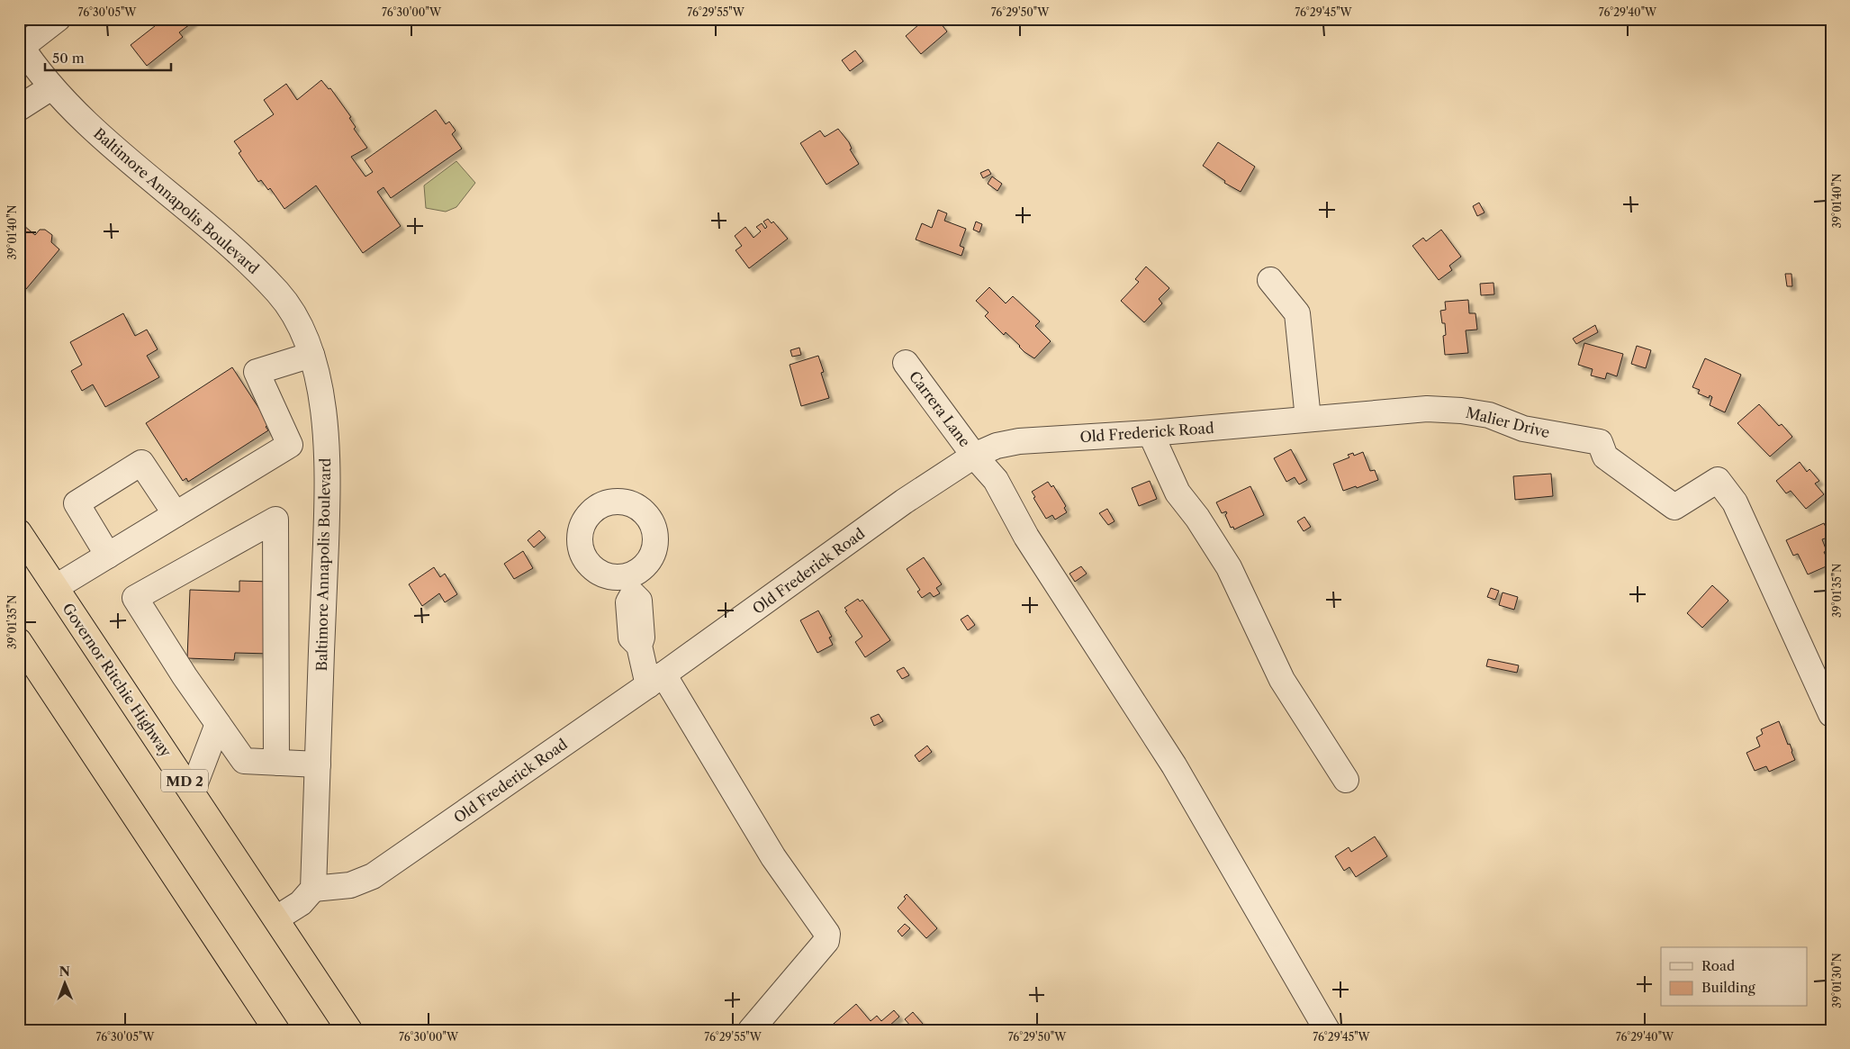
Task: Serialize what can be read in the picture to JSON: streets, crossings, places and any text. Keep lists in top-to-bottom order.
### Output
{
  "streets": {
    "highway": ["Governor Ritchie Highway", "MD 2"],
    "street": [
      "Baltimore Annapolis Boulevard",
      "Carrera Lane",
      "Malier Drive",
      "Old Frederick Road"
    ]
  },
  "crossings": [
    ["Baltimore Annapolis Boulevard", "Old Frederick Road"],
    ["Carrera Lane", "Old Frederick Road"],
    ["Malier Drive", "Old Frederick Road"]
  ],
  "legend": ["Road", "Building"],
  "scale_bar": "50 m",
  "north": "top",
  "coordinates": [
    "76°30'05\"W",
    "76°30'00\"W",
    "76°29'55\"W",
    "76°29'50\"W",
    "76°29'45\"W",
    "76°29'40\"W",
    "39°01'40\"N",
    "39°01'35\"N",
    "39°01'30\"N"
  ]
}
